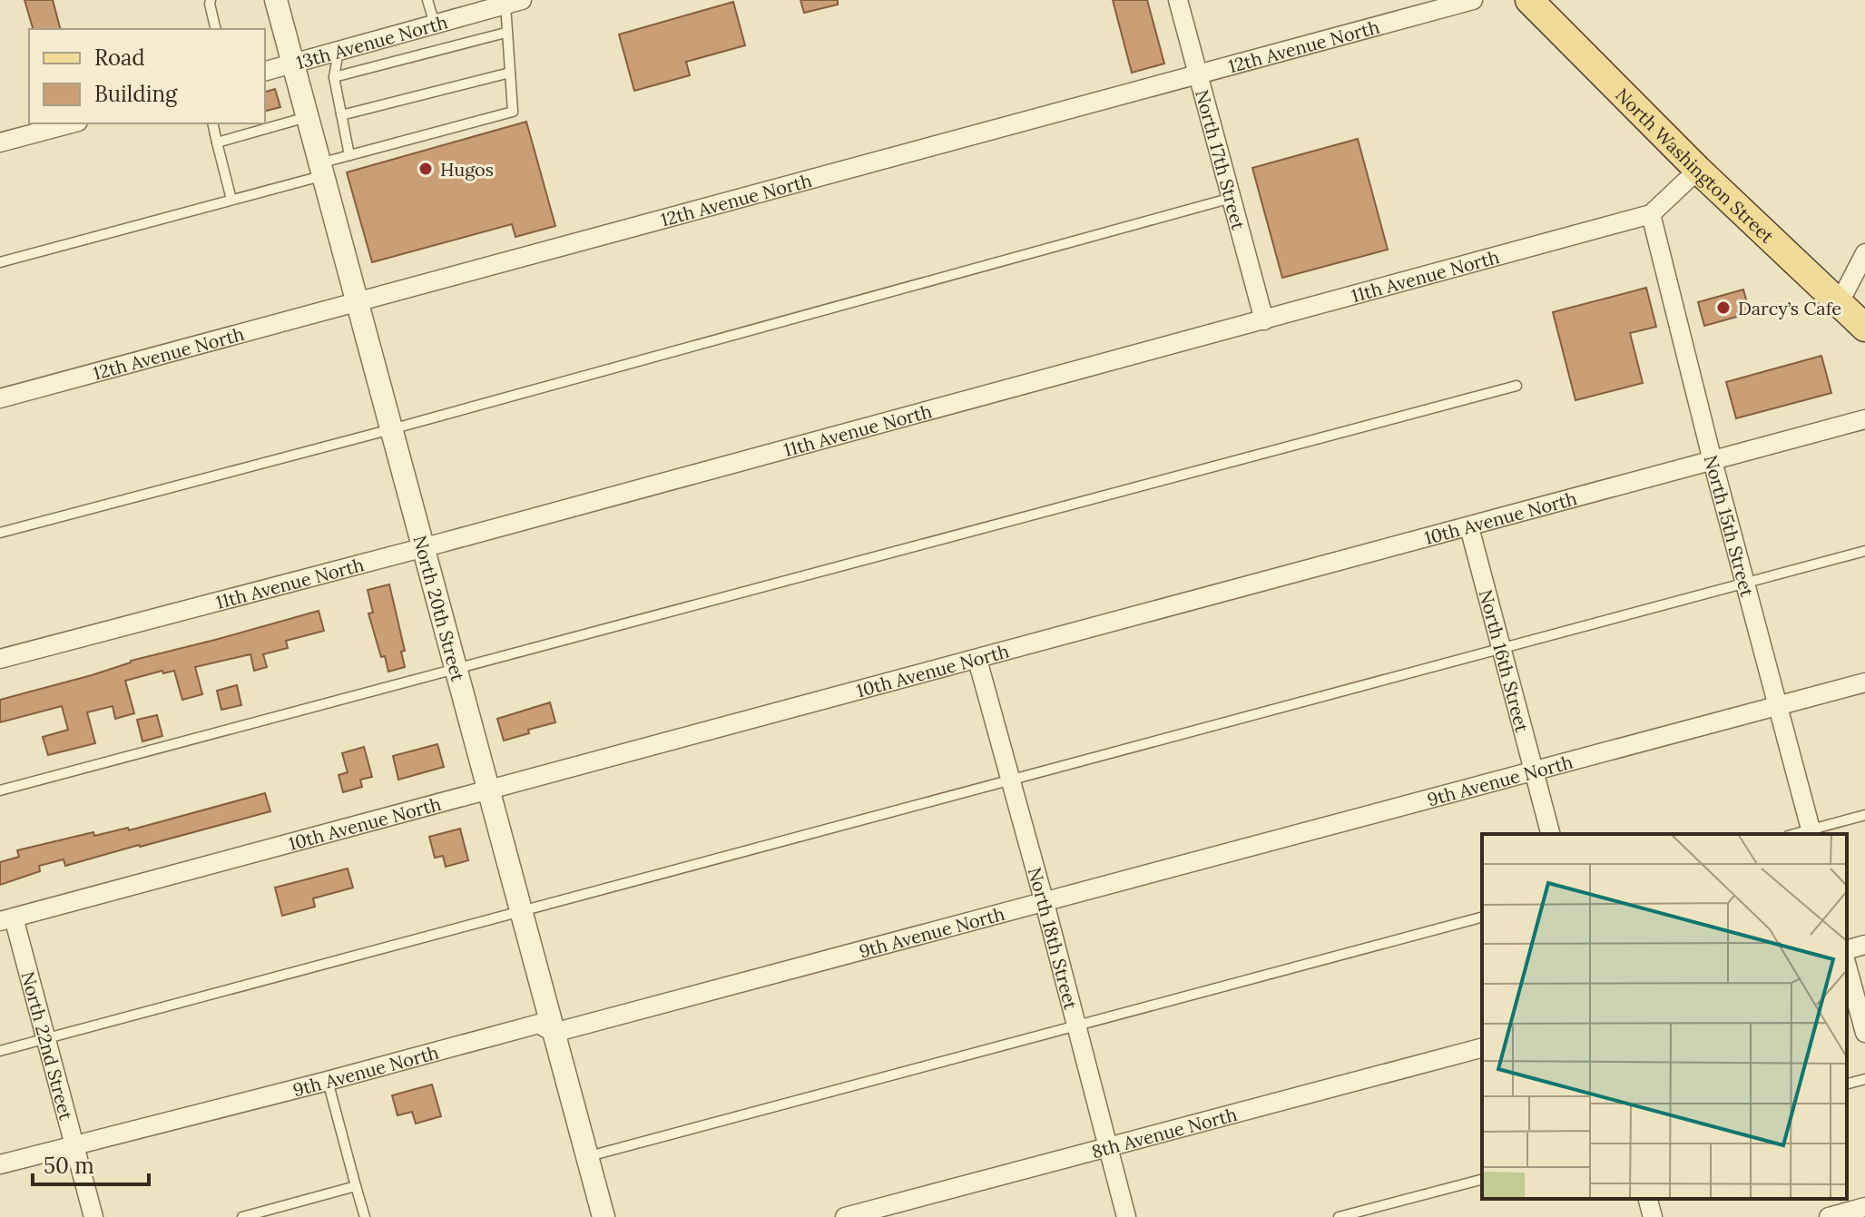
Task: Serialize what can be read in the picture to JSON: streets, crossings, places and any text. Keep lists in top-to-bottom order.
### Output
{
  "streets": {
    "main road": ["North Washington Street"],
    "street": [
      "13th Avenue North",
      "12th Avenue North",
      "North 17th Street",
      "11th Avenue North",
      "10th Avenue North",
      "North 15th Street",
      "North 20th Street",
      "North 16th Street",
      "9th Avenue North",
      "North 18th Street",
      "North 22nd Street",
      "8th Avenue North"
    ]
  },
  "crossings": [
    ["13th Avenue North", "North 20th Street"],
    ["12th Avenue North", "North 17th Street"],
    ["12th Avenue North", "North 20th Street"],
    ["North 17th Street", "11th Avenue North"],
    ["North Washington Street", "11th Avenue North"],
    ["11th Avenue North", "North 15th Street"],
    ["11th Avenue North", "North 20th Street"],
    ["10th Avenue North", "North 15th Street"],
    ["10th Avenue North", "North 20th Street"],
    ["10th Avenue North", "North 16th Street"],
    ["10th Avenue North", "North 18th Street"],
    ["10th Avenue North", "North 22nd Street"],
    ["North 15th Street", "9th Avenue North"],
    ["North 20th Street", "9th Avenue North"],
    ["North 16th Street", "9th Avenue North"],
    ["9th Avenue North", "North 18th Street"],
    ["9th Avenue North", "North 22nd Street"],
    ["North 18th Street", "8th Avenue North"]
  ],
  "places": ["Hugos", "Darcy’s Cafe"],
  "legend": ["Road", "Building"],
  "scale_bar": "50 m"
}
